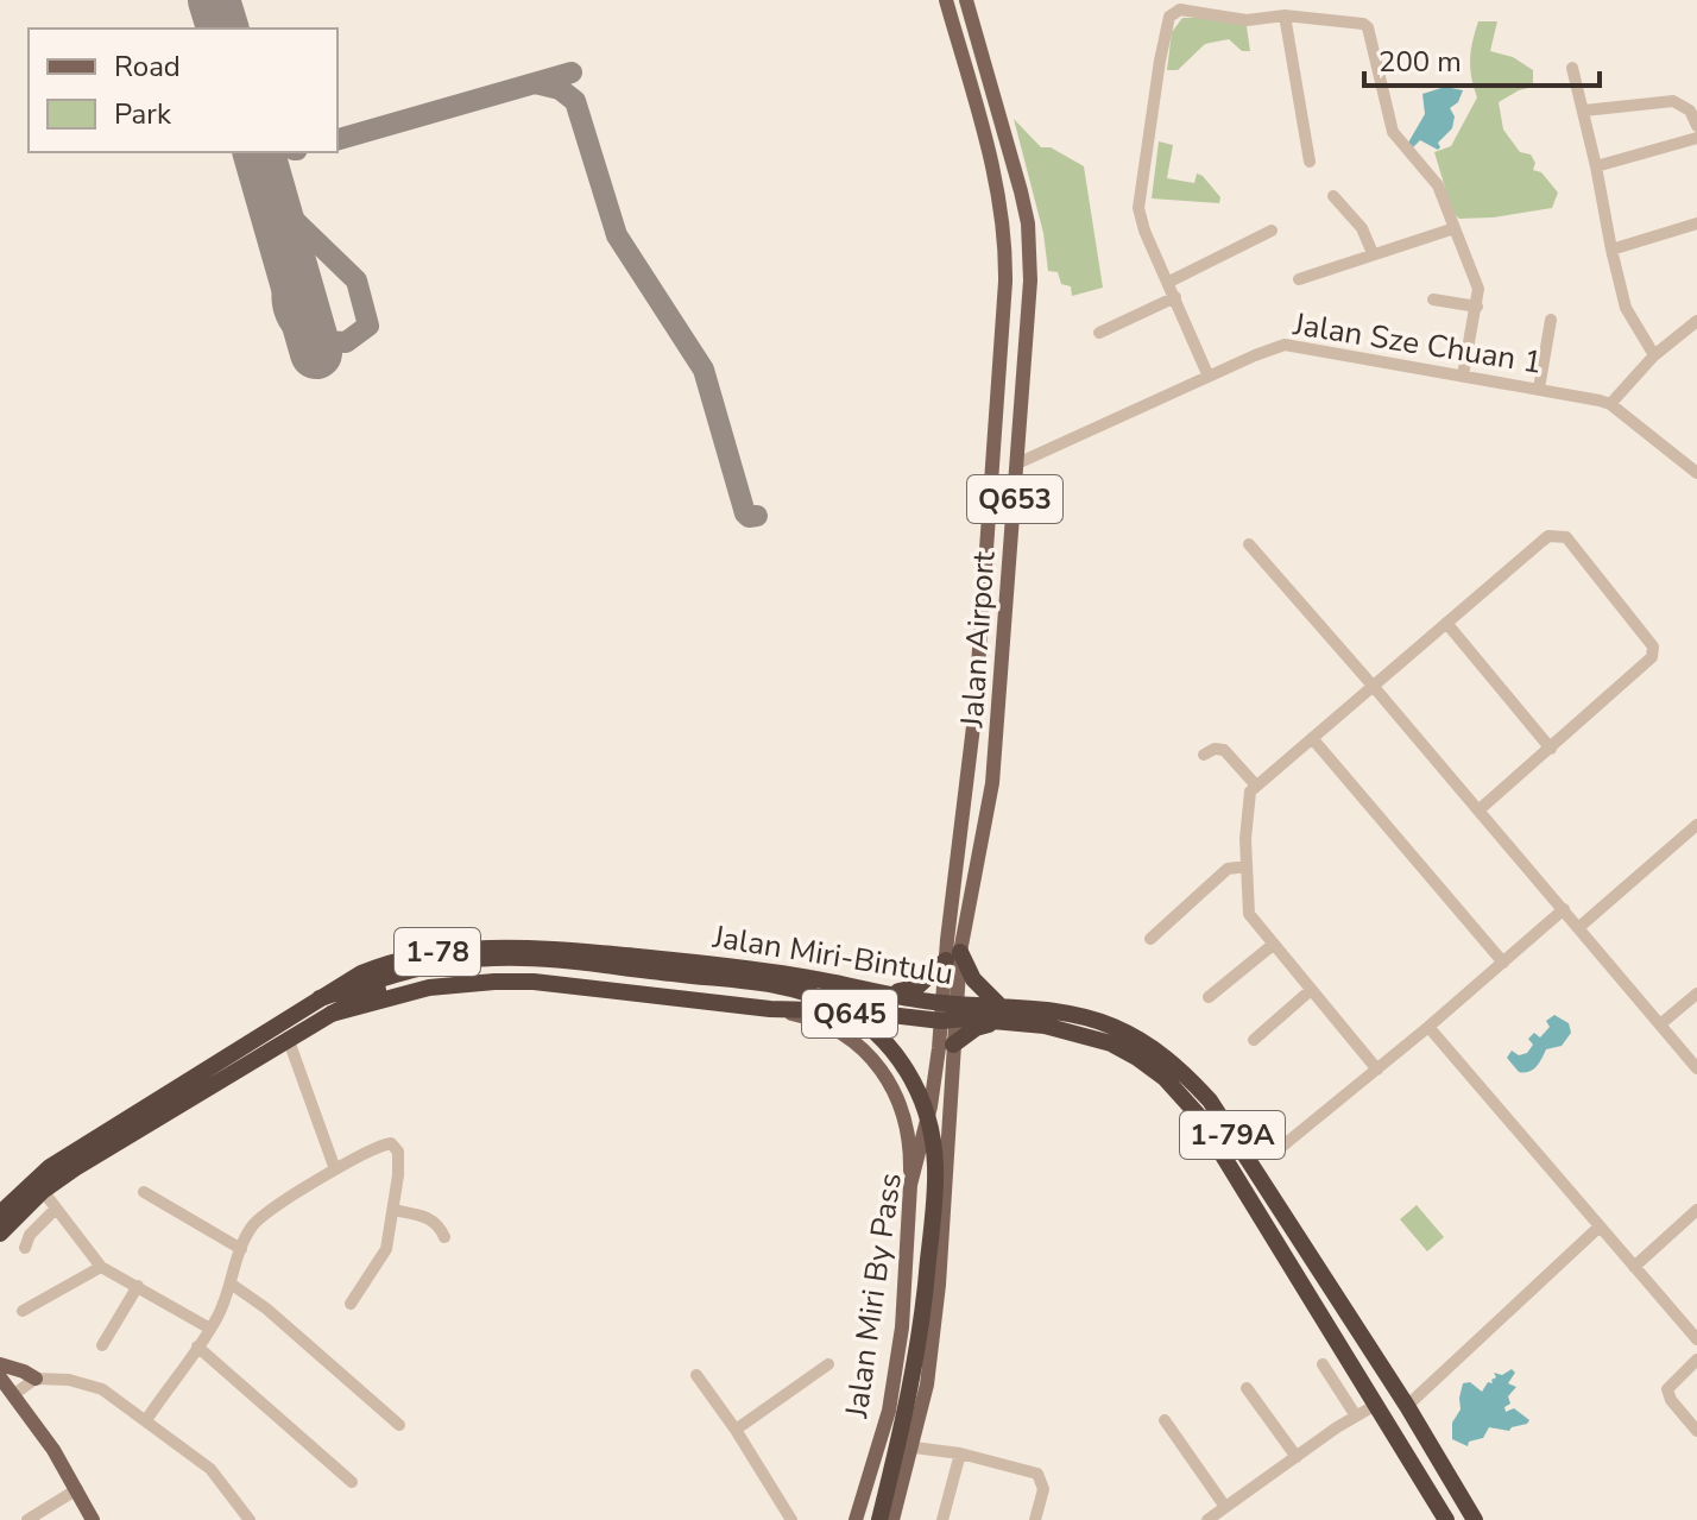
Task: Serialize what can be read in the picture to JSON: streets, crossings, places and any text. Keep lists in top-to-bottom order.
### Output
{
  "streets": {
    "highway": [
      "1-78",
      "Jalan Miri-Bintulu",
      "Q645",
      "1-79A"
    ],
    "main road": ["Q653", "Jalan Airport", "Jalan Miri By Pass"],
    "street": ["Jalan Sze Chuan 1"]
  },
  "crossings": [
    ["Jalan Sze Chuan 1", "Jalan Airport"],
    ["Jalan Airport", "Jalan Miri-Bintulu"],
    ["Jalan Airport", "Jalan Miri By Pass"],
    ["Jalan Miri-Bintulu", "Q645"],
    ["Jalan Miri-Bintulu", "Jalan Miri By Pass"]
  ],
  "legend": ["Road", "Park"],
  "scale_bar": "200 m"
}
